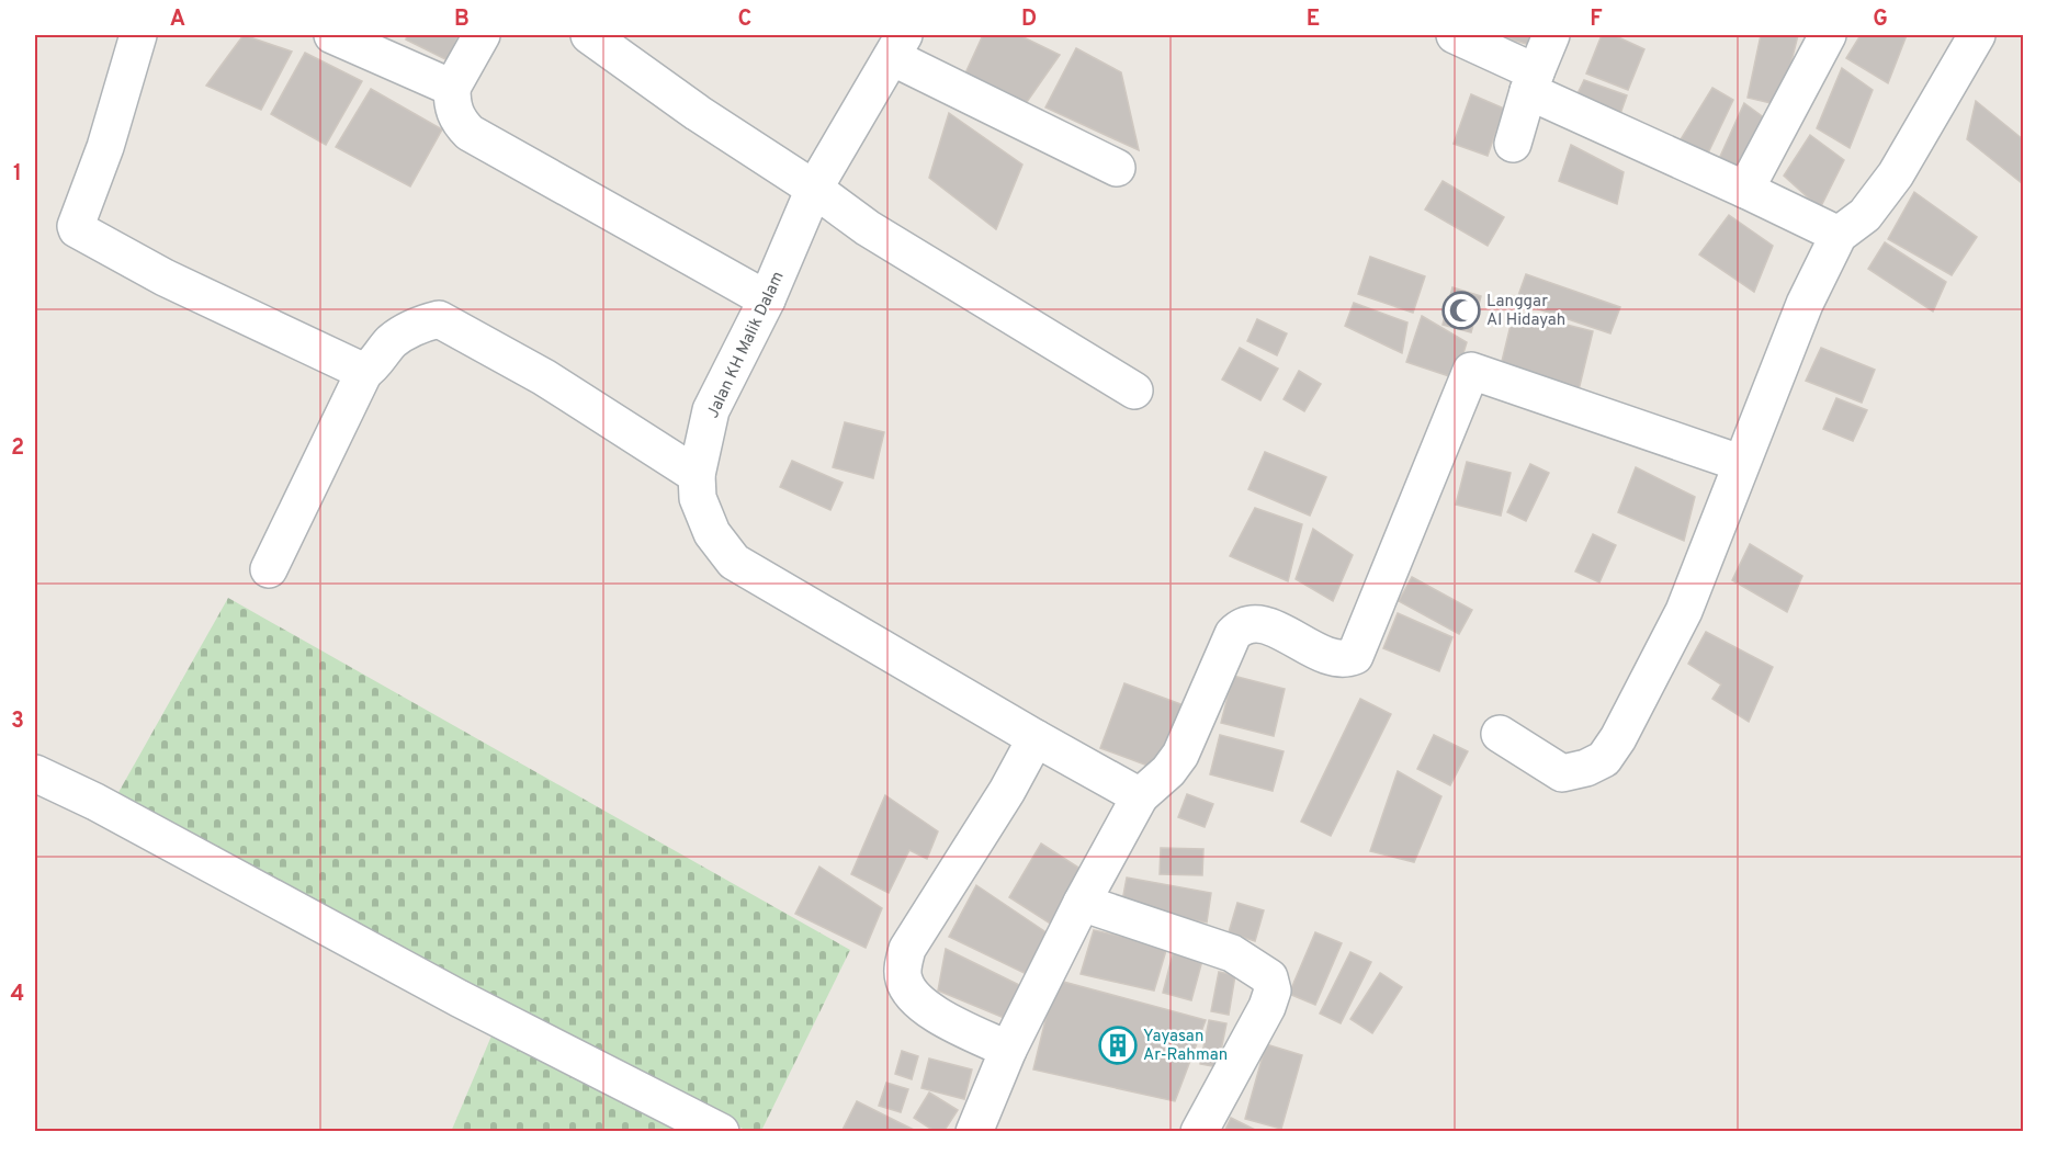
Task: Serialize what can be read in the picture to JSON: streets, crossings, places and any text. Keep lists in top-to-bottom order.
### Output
{
  "streets": {
    "street": ["Jalan KH Malik Dalam"]
  },
  "places": {
    "mosque": ["Langgar Al Hidayah"],
    "building": ["Yayasan Ar-Rahman"]
  },
  "grid": {
    "columns": [
      "A",
      "B",
      "C",
      "D",
      "E",
      "F",
      "G"
    ],
    "rows": [
      "1",
      "2",
      "3",
      "4"
    ]
  }
}
